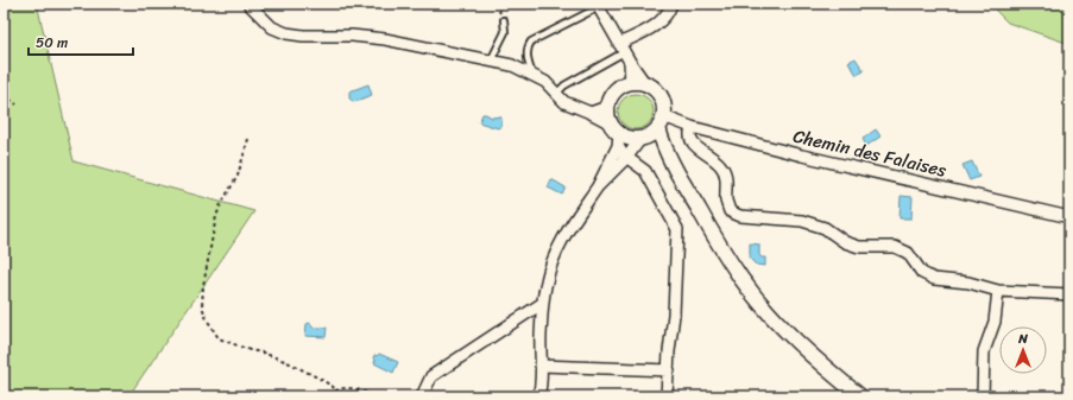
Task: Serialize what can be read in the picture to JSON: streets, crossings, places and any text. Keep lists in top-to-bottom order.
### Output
{
  "streets": {
    "street": ["Chemin des Falaises"]
  },
  "scale_bar": "50 m",
  "north": "top"
}
